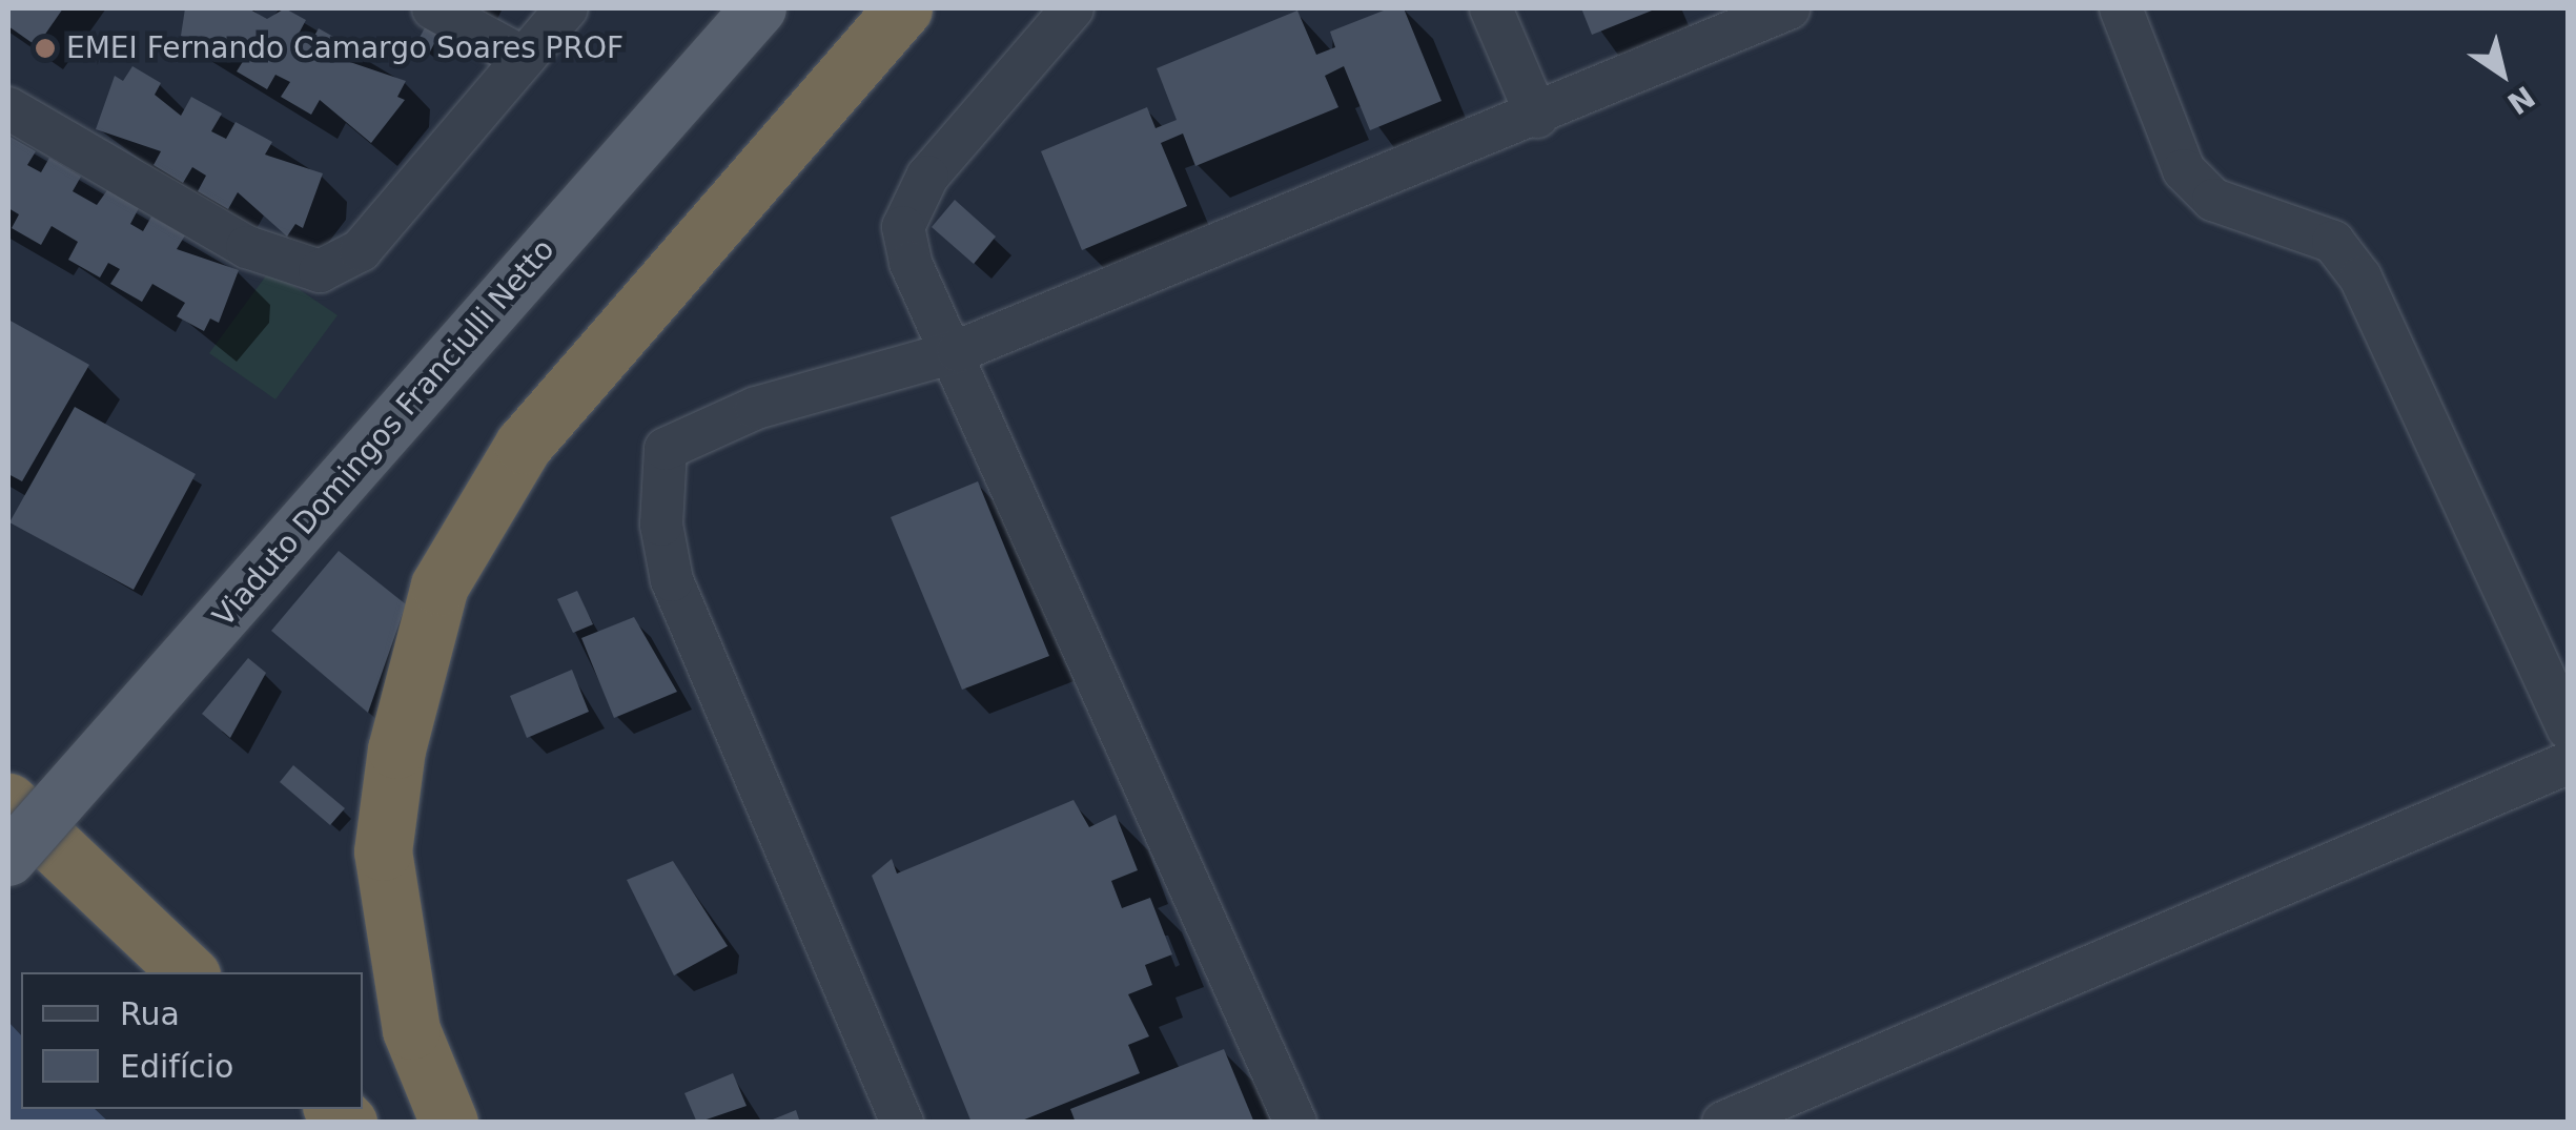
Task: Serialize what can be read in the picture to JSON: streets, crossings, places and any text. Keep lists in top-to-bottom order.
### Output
{
  "streets": {
    "main road": ["Viaduto Domingos Franciulli Netto"]
  },
  "places": ["EMEI Fernando Camargo Soares PROF"],
  "legend": ["Rua", "Edifício"],
  "north": "bottom right"
}
